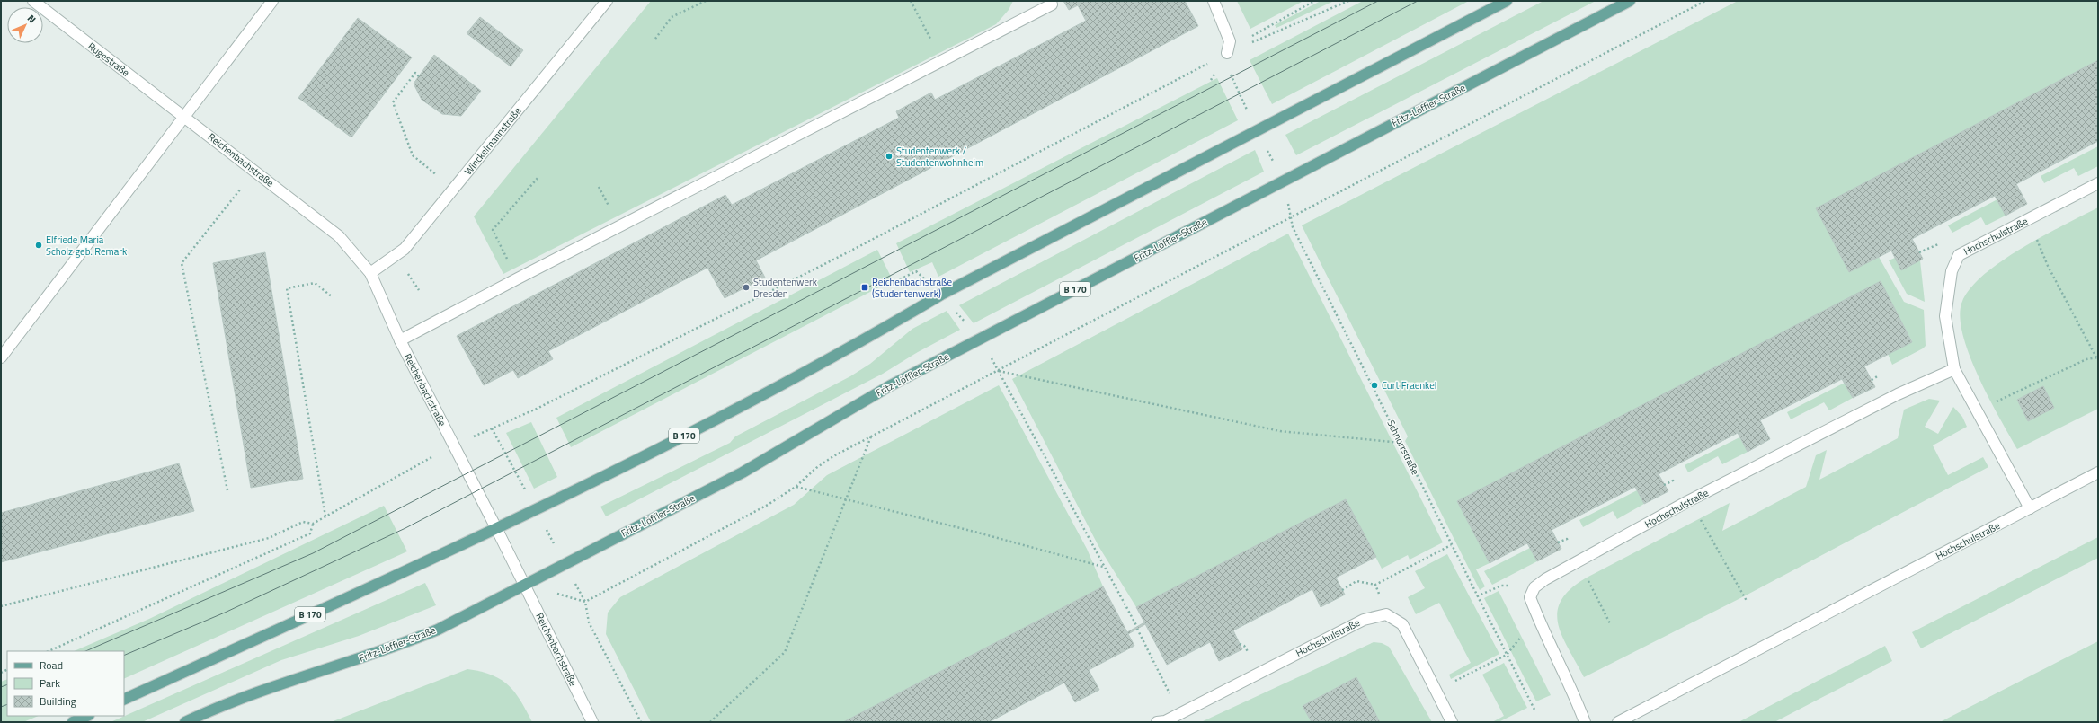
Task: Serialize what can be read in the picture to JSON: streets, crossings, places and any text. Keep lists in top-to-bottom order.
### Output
{
  "streets": {
    "main road": ["Fritz-Löffler-Straße", "B 170"],
    "street": [
      "Rugestraße",
      "Winckelmannstraße",
      "Reichenbachstraße",
      "Hochschulstraße"
    ],
    "path": ["Schnorrstraße"]
  },
  "crossings": [
    ["Rugestraße", "Reichenbachstraße"],
    ["Fritz-Löffler-Straße", "Reichenbachstraße"],
    ["Fritz-Löffler-Straße", "Schnorrstraße"],
    ["Winckelmannstraße", "Reichenbachstraße"],
    ["Reichenbachstraße", "B 170"]
  ],
  "places": {
    "other": [
      "Studentenwerk / Studentenwohnheim",
      "Elfriede Maria Scholz geb. Remark",
      "Studentenwerk Dresden",
      "Curt Fraenkel"
    ],
    "transit": ["Reichenbachstraße (Studentenwerk)"]
  },
  "legend": ["Road", "Park", "Building"],
  "north": "top right"
}
